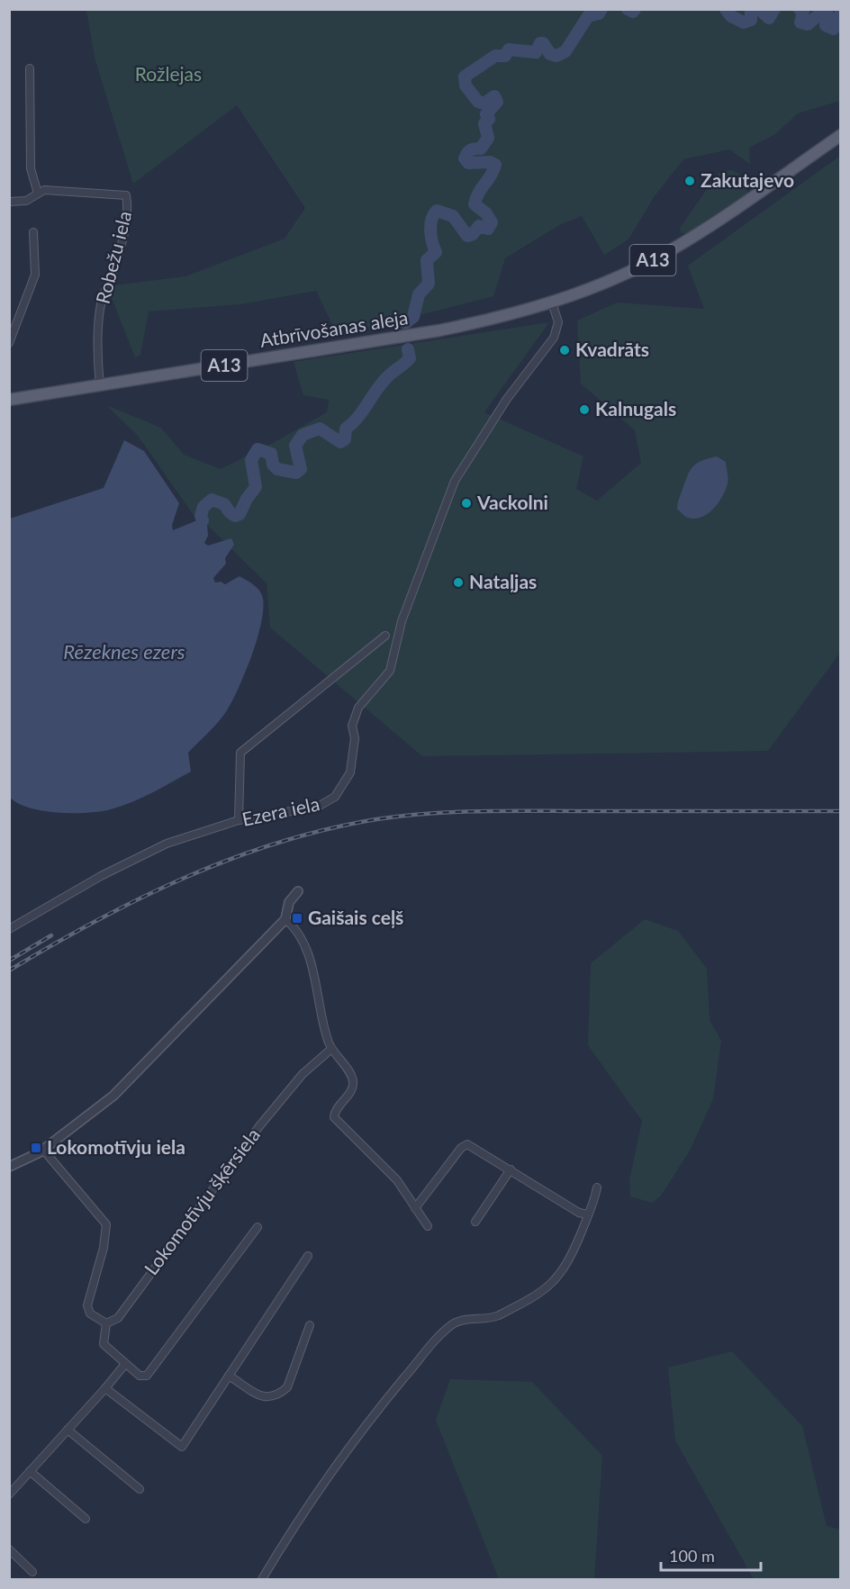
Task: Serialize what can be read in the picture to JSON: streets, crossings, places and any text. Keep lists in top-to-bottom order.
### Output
{
  "streets": {
    "main road": ["A13", "Atbrīvošanas aleja"],
    "street": ["Robežu iela", "Ezera iela", "Lokomotīvju šķērsiela"]
  },
  "crossings": [
    ["Robežu iela", "Atbrīvošanas aleja"],
    ["A13", "Atbrīvošanas aleja"],
    ["A13", "Ezera iela"],
    ["Atbrīvošanas aleja", "Ezera iela"]
  ],
  "water": ["Rēzeknes ezers"],
  "parks": ["Rožlejas"],
  "places": {
    "other": [
      "Zakutajevo",
      "Kvadrāts",
      "Kalnugals",
      "Vackolni",
      "Nataļjas"
    ],
    "transit": ["Gaišais ceļš", "Lokomotīvju iela"]
  },
  "scale_bar": "100 m"
}
